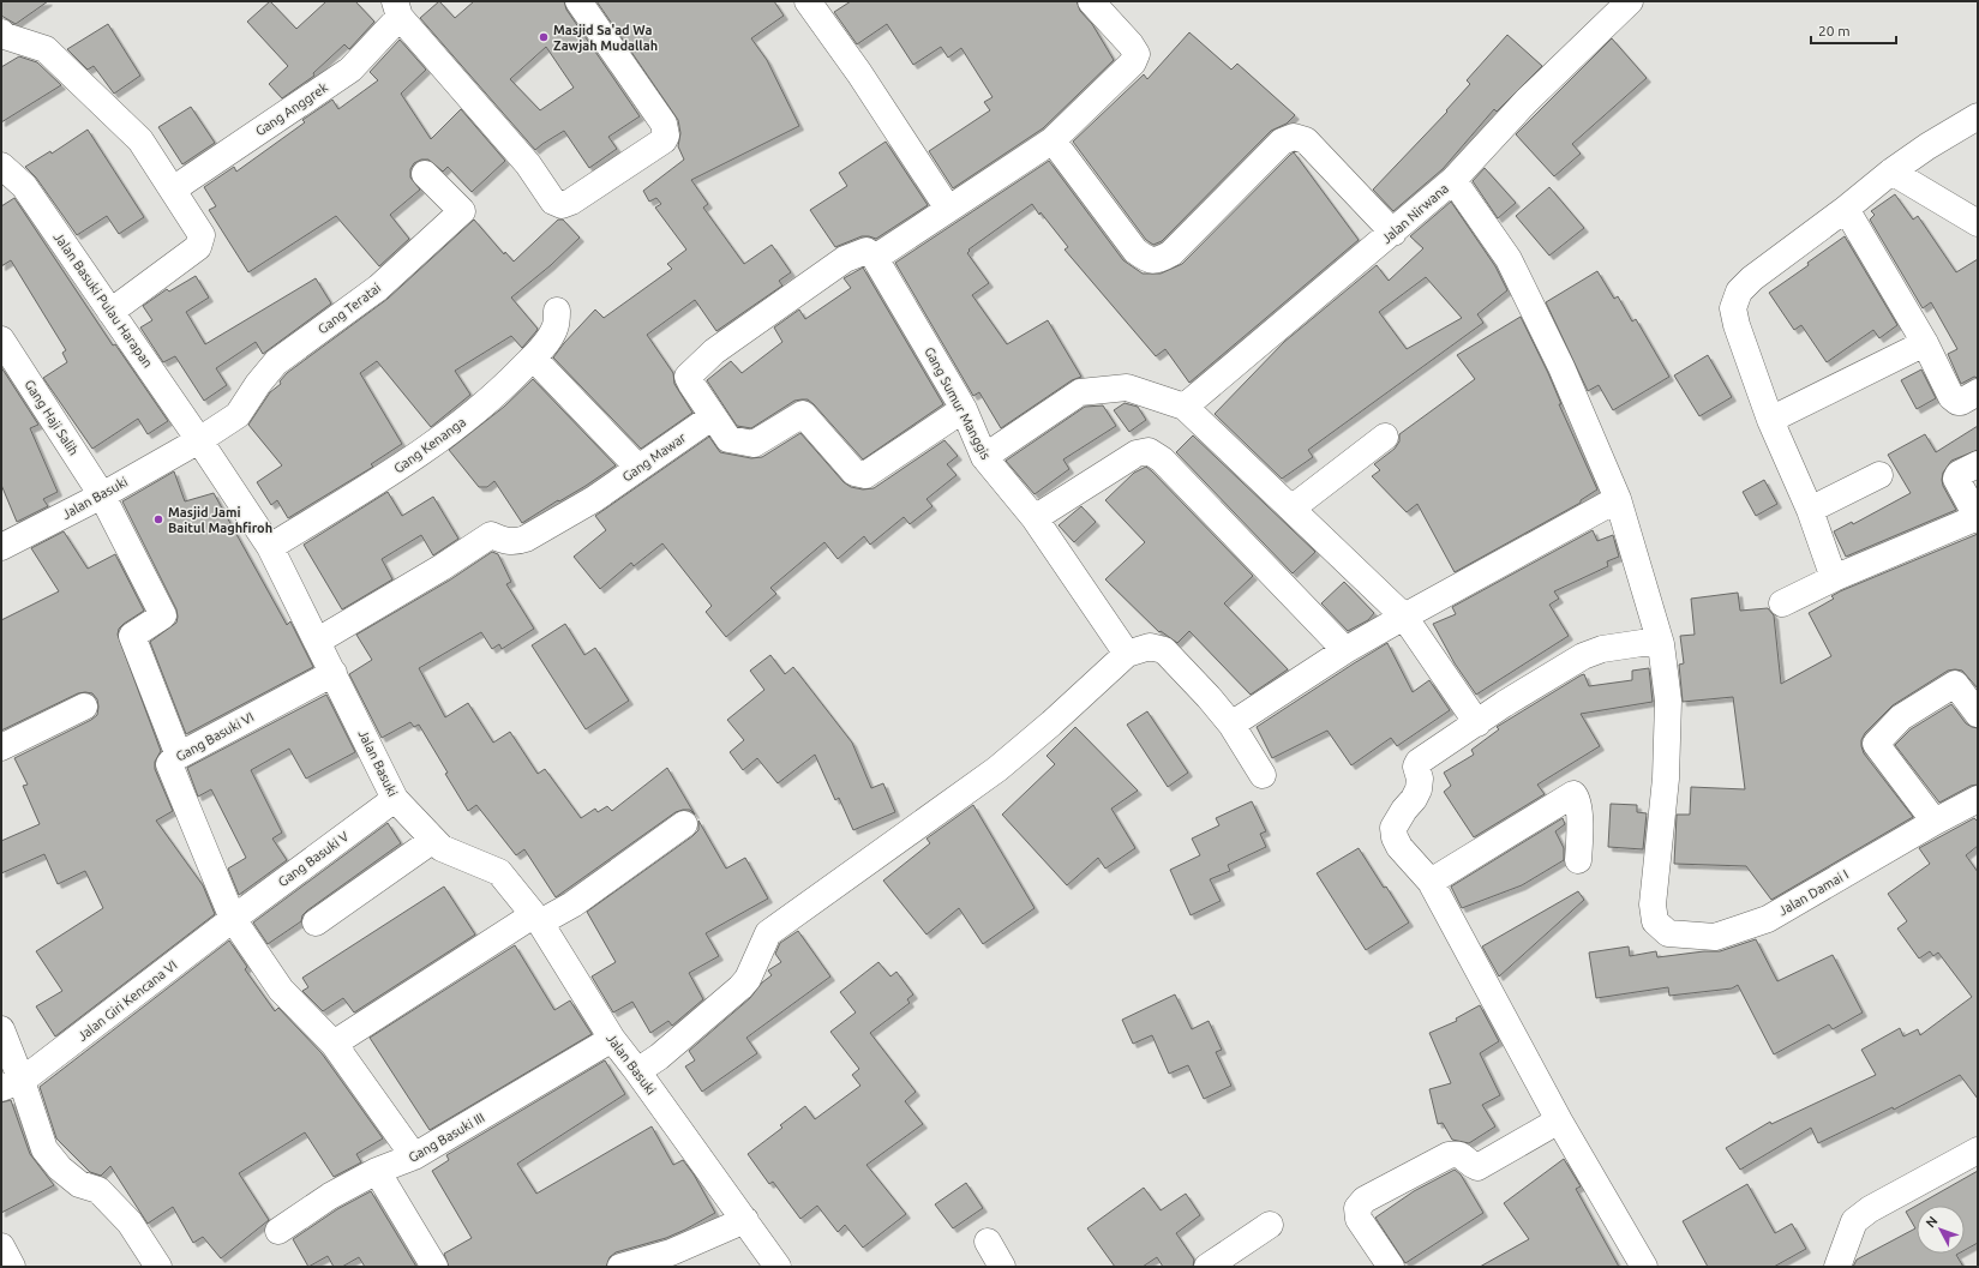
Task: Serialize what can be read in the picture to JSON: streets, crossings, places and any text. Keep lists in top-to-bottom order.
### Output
{
  "streets": {
    "street": [
      "Gang Anggrek",
      "Jalan Nirwana",
      "Jalan Basuki Pulau Harapan",
      "Gang Teratai",
      "Gang Sumur Manggis",
      "Gang Haji Salih",
      "Gang Kenanga",
      "Gang Mawar",
      "Jalan Basuki",
      "Gang Basuki VI",
      "Gang Basuki V",
      "Jalan Damai I",
      "Jalan Giri Kencana VI",
      "Gang Basuki III"
    ]
  },
  "crossings": [
    ["Jalan Basuki Pulau Harapan", "Gang Teratai"],
    ["Jalan Basuki Pulau Harapan", "Jalan Basuki"],
    ["Gang Teratai", "Jalan Basuki"],
    ["Gang Haji Salih", "Jalan Basuki"],
    ["Gang Haji Salih", "Gang Basuki VI"],
    ["Gang Kenanga", "Jalan Basuki"],
    ["Gang Mawar", "Jalan Basuki"],
    ["Jalan Basuki", "Gang Basuki VI"],
    ["Jalan Basuki", "Gang Basuki V"],
    ["Jalan Basuki", "Gang Basuki III"],
    ["Gang Basuki VI", "Gang Basuki V"],
    ["Gang Basuki VI", "Jalan Giri Kencana VI"],
    ["Gang Basuki V", "Jalan Giri Kencana VI"]
  ],
  "places": ["Masjid Sa'ad Wa Zawjah Mudallah", "Masjid Jami Baitul Maghfiroh"],
  "scale_bar": "20 m",
  "north": "top left"
}
